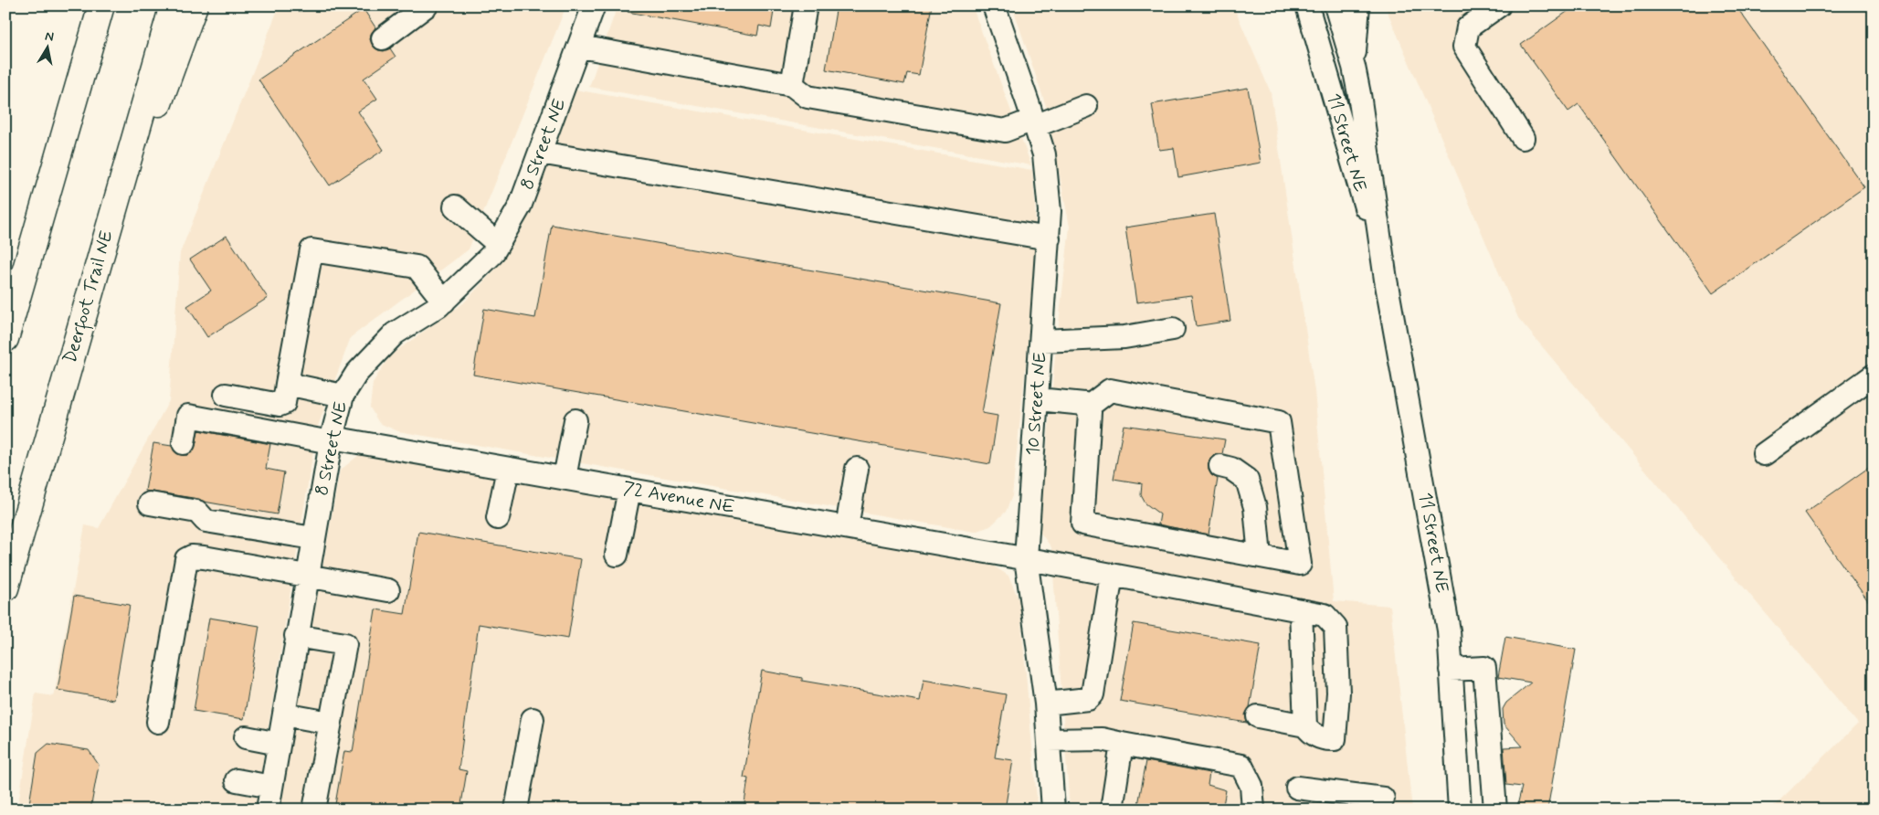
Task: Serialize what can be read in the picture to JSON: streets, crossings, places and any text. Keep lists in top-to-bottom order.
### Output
{
  "streets": {
    "highway": ["Deerfoot Trail NE"],
    "street": [
      "11 Street NE",
      "8 Street NE",
      "10 Street NE",
      "72 Avenue NE"
    ]
  },
  "crossings": [
    ["8 Street NE", "72 Avenue NE"],
    ["10 Street NE", "72 Avenue NE"]
  ],
  "north": "top"
}
